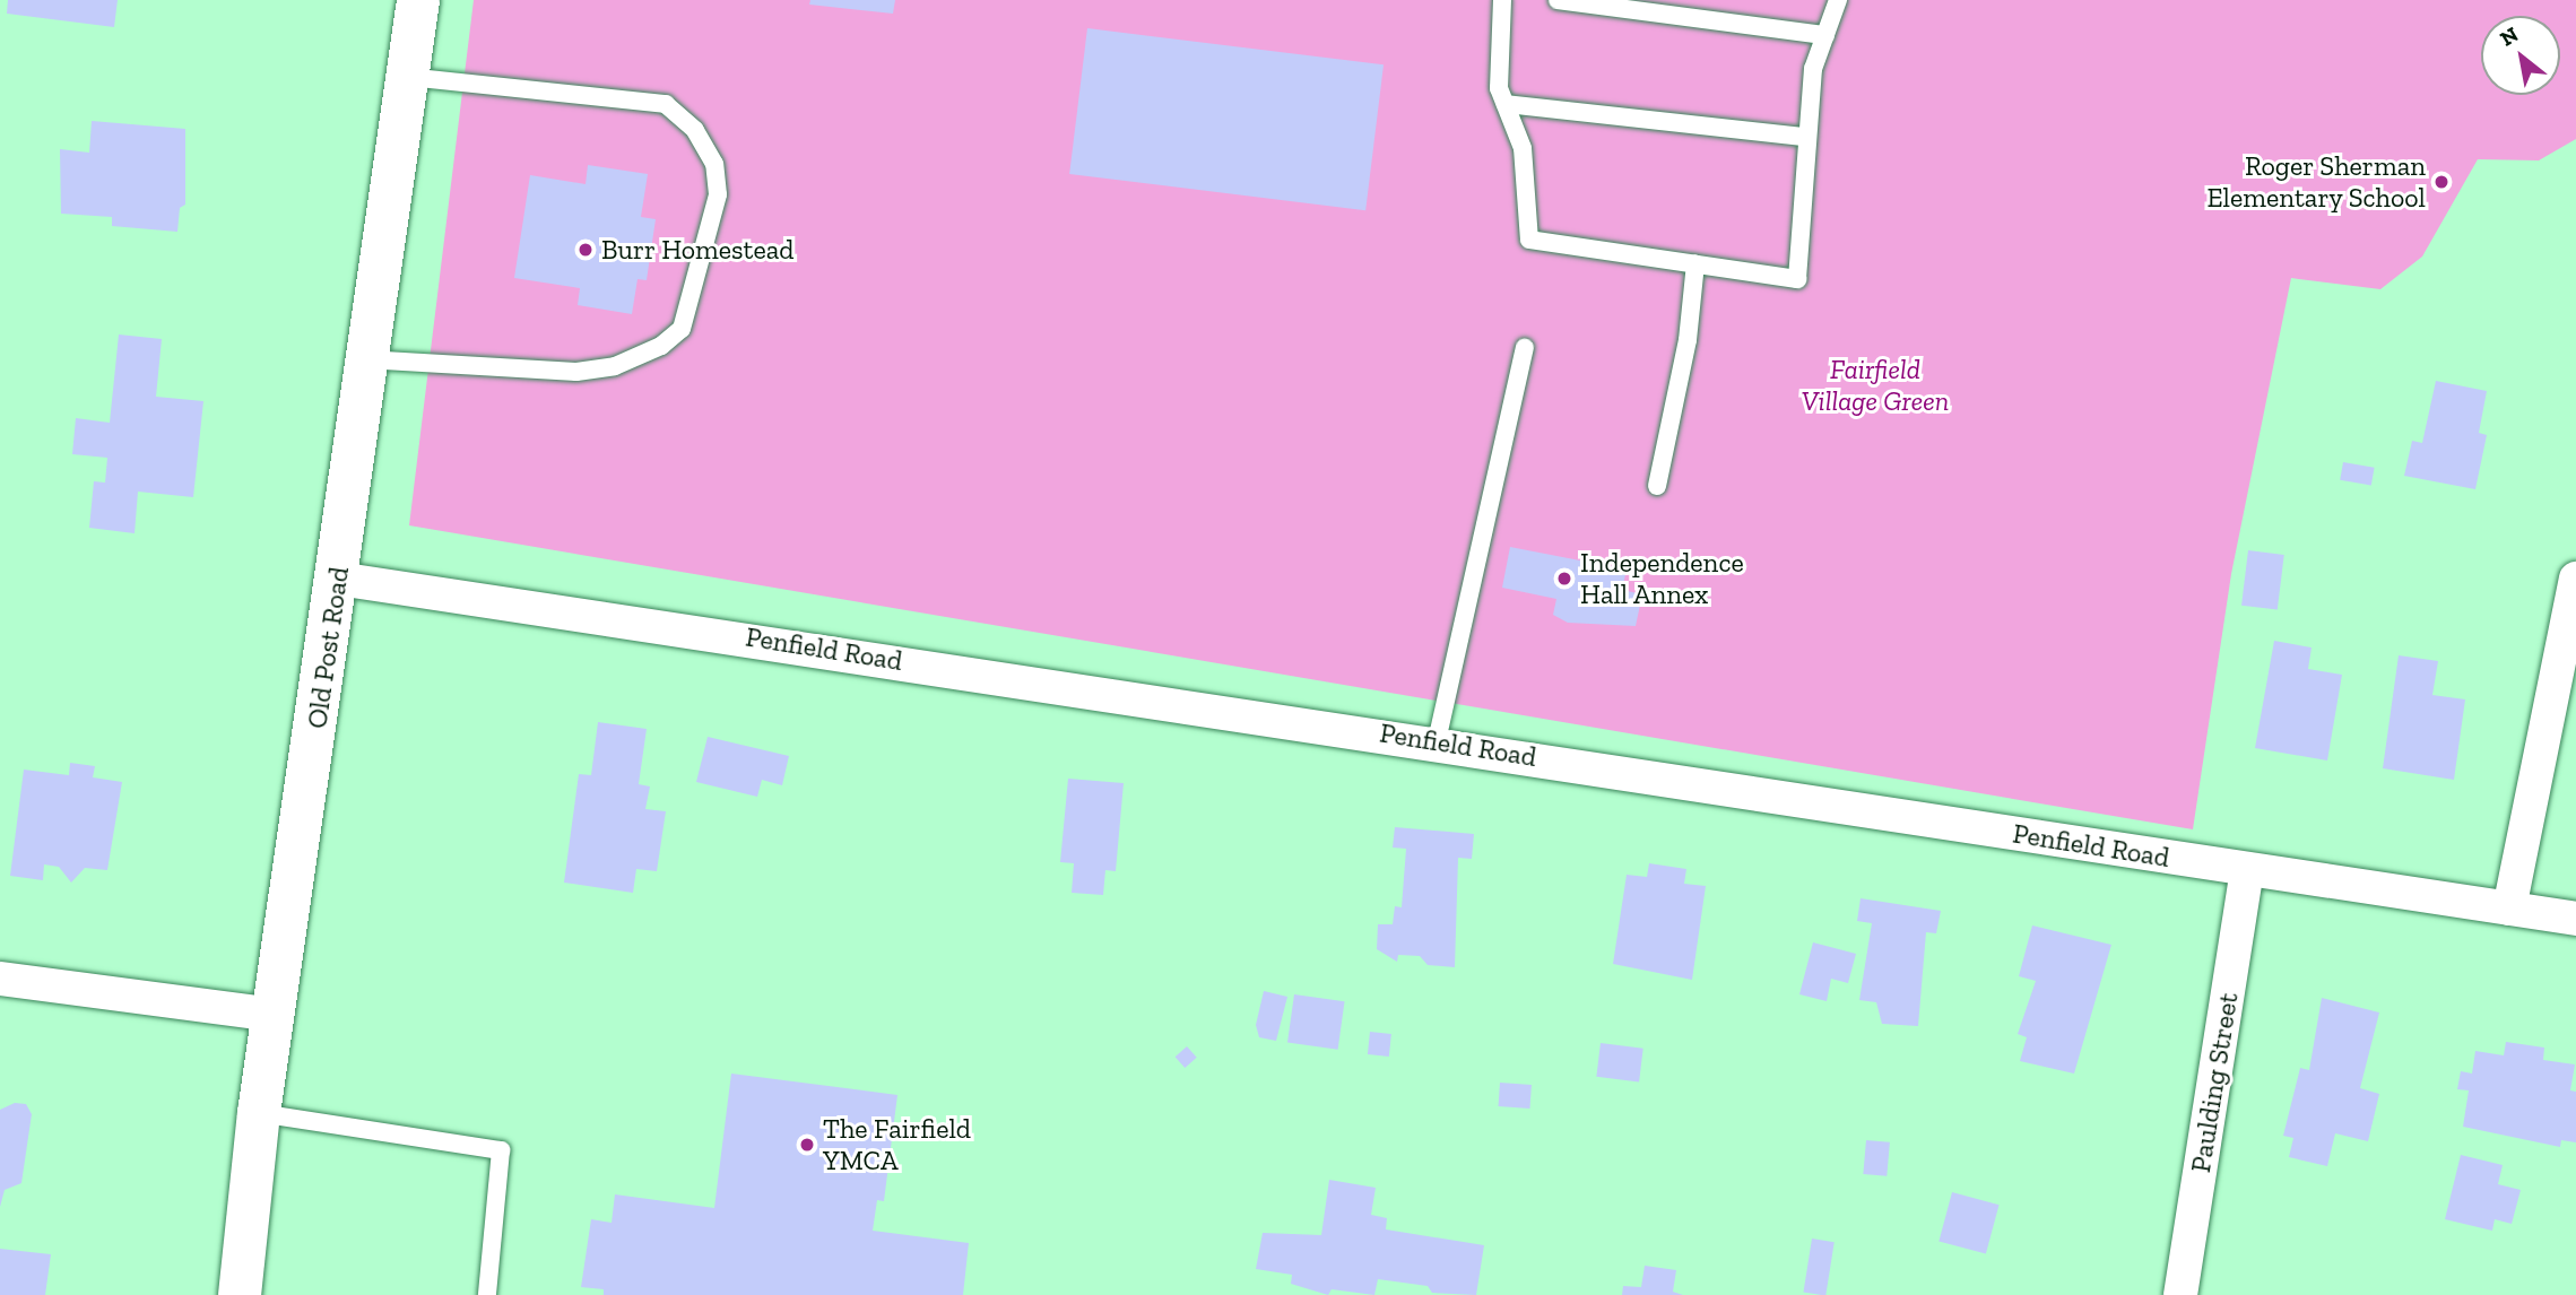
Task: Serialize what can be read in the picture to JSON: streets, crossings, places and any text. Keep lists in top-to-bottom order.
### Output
{
  "streets": {
    "street": ["Old Post Road", "Penfield Road", "Paulding Street"]
  },
  "crossings": [
    ["Old Post Road", "Penfield Road"],
    ["Penfield Road", "Paulding Street"]
  ],
  "parks": ["Fairfield Village Green"],
  "places": [
    "Roger Sherman Elementary School",
    "Burr Homestead",
    "Independence Hall Annex",
    "The Fairfield YMCA"
  ],
  "north": "top left"
}
